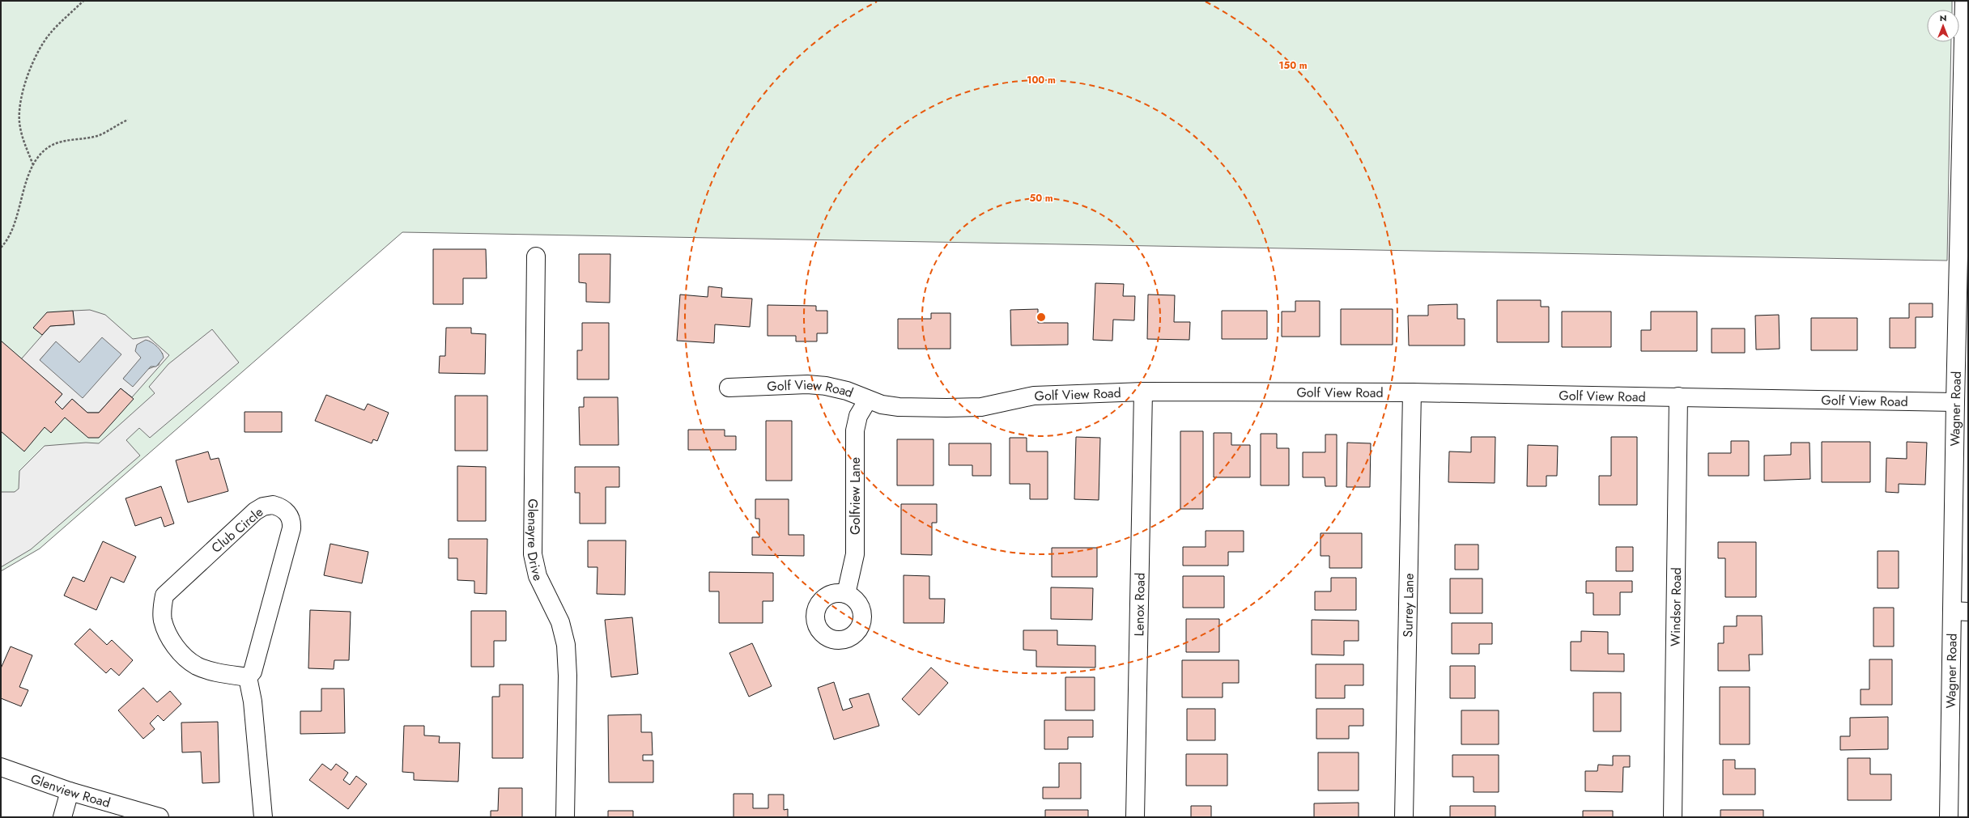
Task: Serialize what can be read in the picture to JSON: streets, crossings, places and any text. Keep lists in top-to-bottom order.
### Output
{
  "streets": {
    "street": [
      "Golf View Road",
      "Wagner Road",
      "Golfview Lane",
      "Club Circle",
      "Glenayre Drive",
      "Lenox Road",
      "Surrey Lane",
      "Windsor Road",
      "Glenview Road"
    ]
  },
  "crossings": [
    ["Golf View Road", "Wagner Road"],
    ["Golf View Road", "Golfview Lane"],
    ["Golf View Road", "Lenox Road"],
    ["Golf View Road", "Surrey Lane"],
    ["Golf View Road", "Windsor Road"]
  ],
  "north": "top",
  "rings": ["150 m", "100 m", "50 m"]
}
